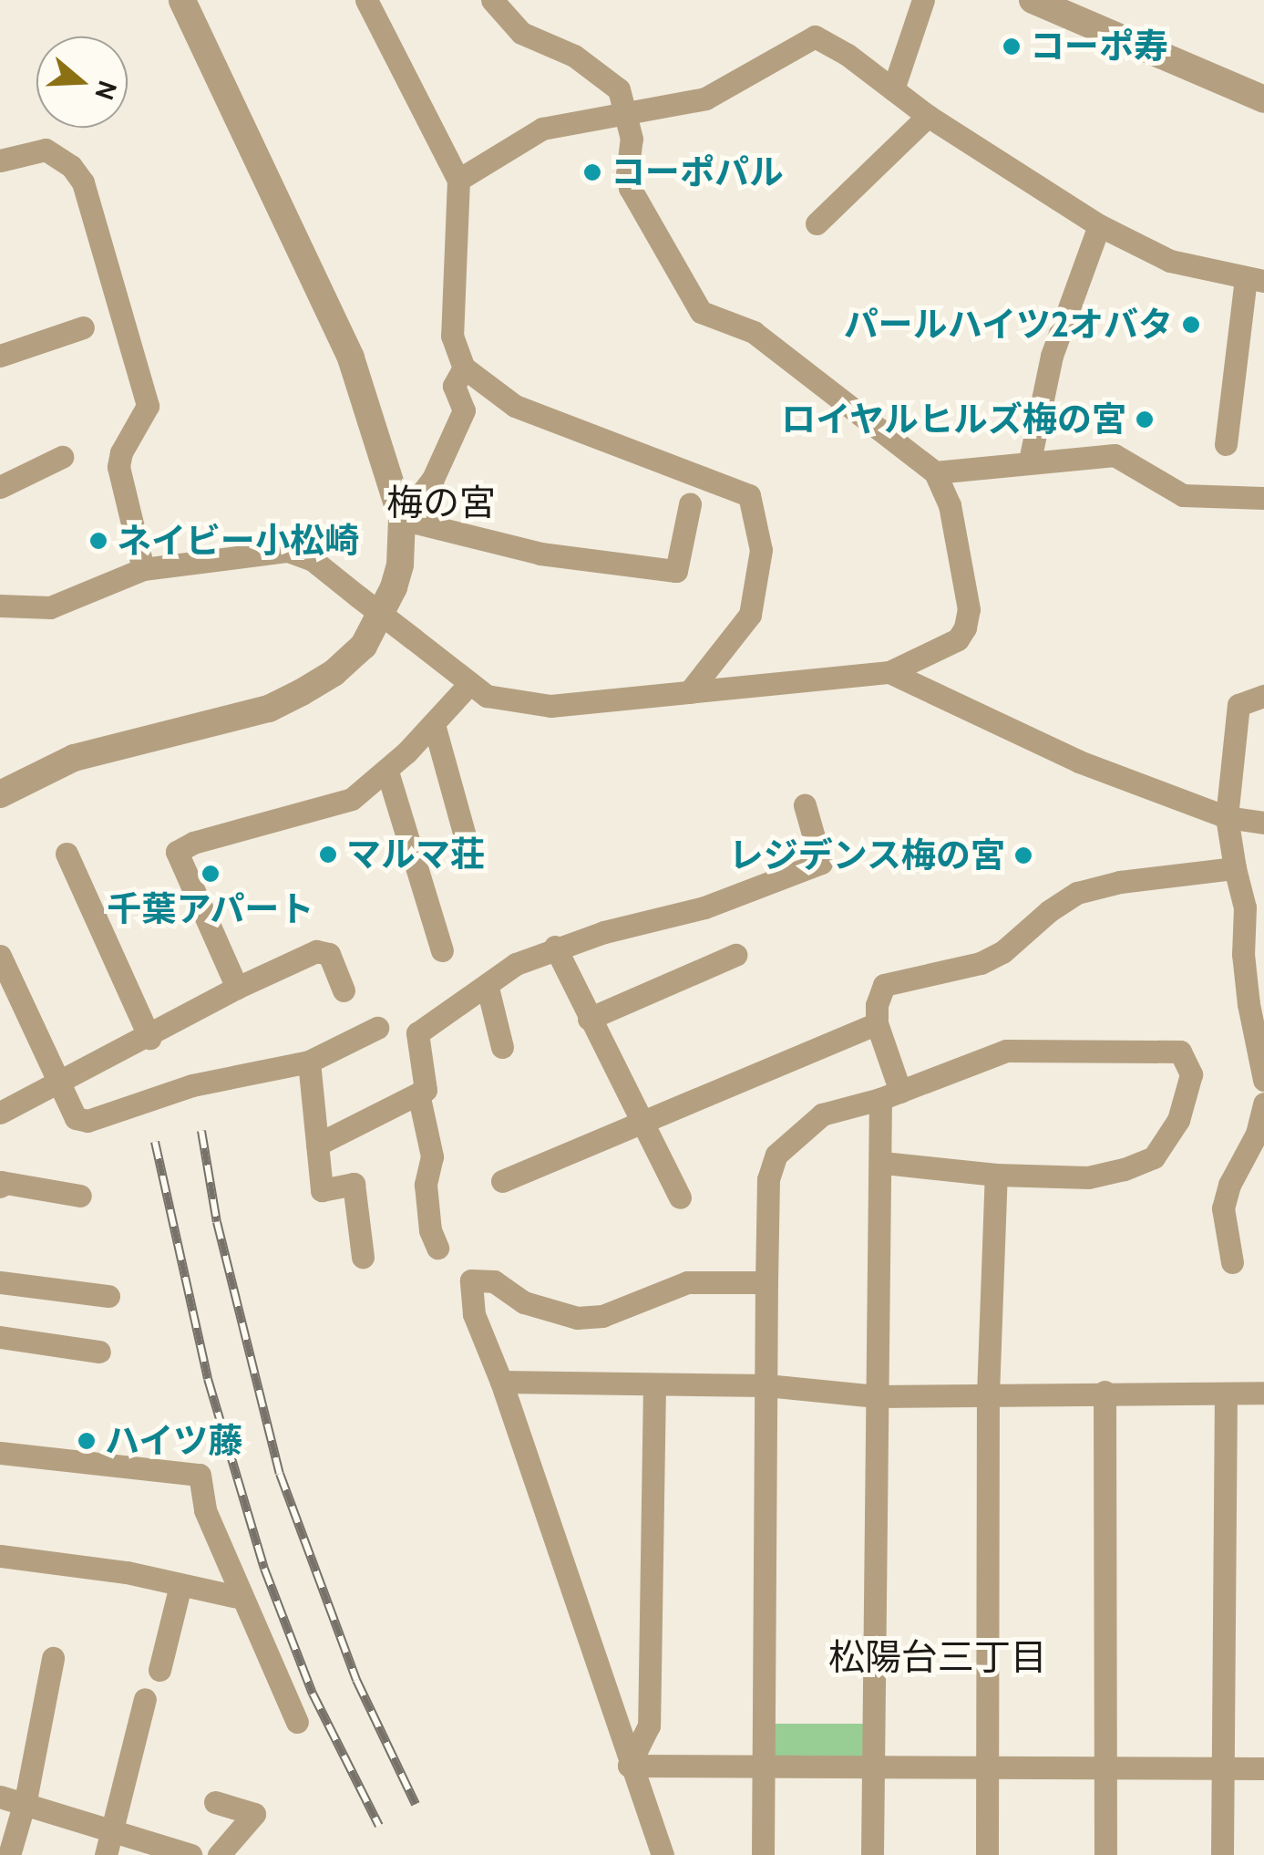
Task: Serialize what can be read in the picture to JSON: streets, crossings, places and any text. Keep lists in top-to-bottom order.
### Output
{
  "districts": ["梅の宮", "松陽台三丁目"],
  "places": [
    "コーポ寿",
    "コーポパル",
    "パールハイツ2オバタ",
    "ロイヤルヒルズ梅の宮",
    "ネイビー小松崎",
    "マルマ荘",
    "レジデンス梅の宮",
    "千葉アパート",
    "ハイツ藤"
  ],
  "north": "right"
}
